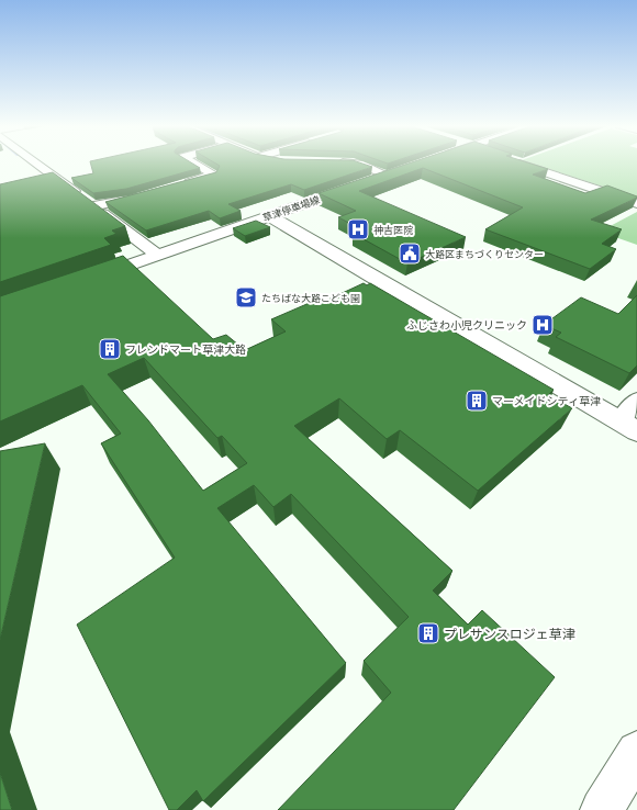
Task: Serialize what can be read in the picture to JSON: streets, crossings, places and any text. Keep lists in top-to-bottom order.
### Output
{
  "streets": {
    "main road": ["草津停車場線"]
  },
  "places": {
    "hospital": ["神吉医院", "ふじさわ小児クリニック"],
    "public building": ["大路区まちづくりセンター"],
    "school or university": ["たちばな大路こども園"],
    "building": ["フレンドマート草津大路", "マーメイドシティ草津", "プレサンスロジェ草津"]
  }
}
